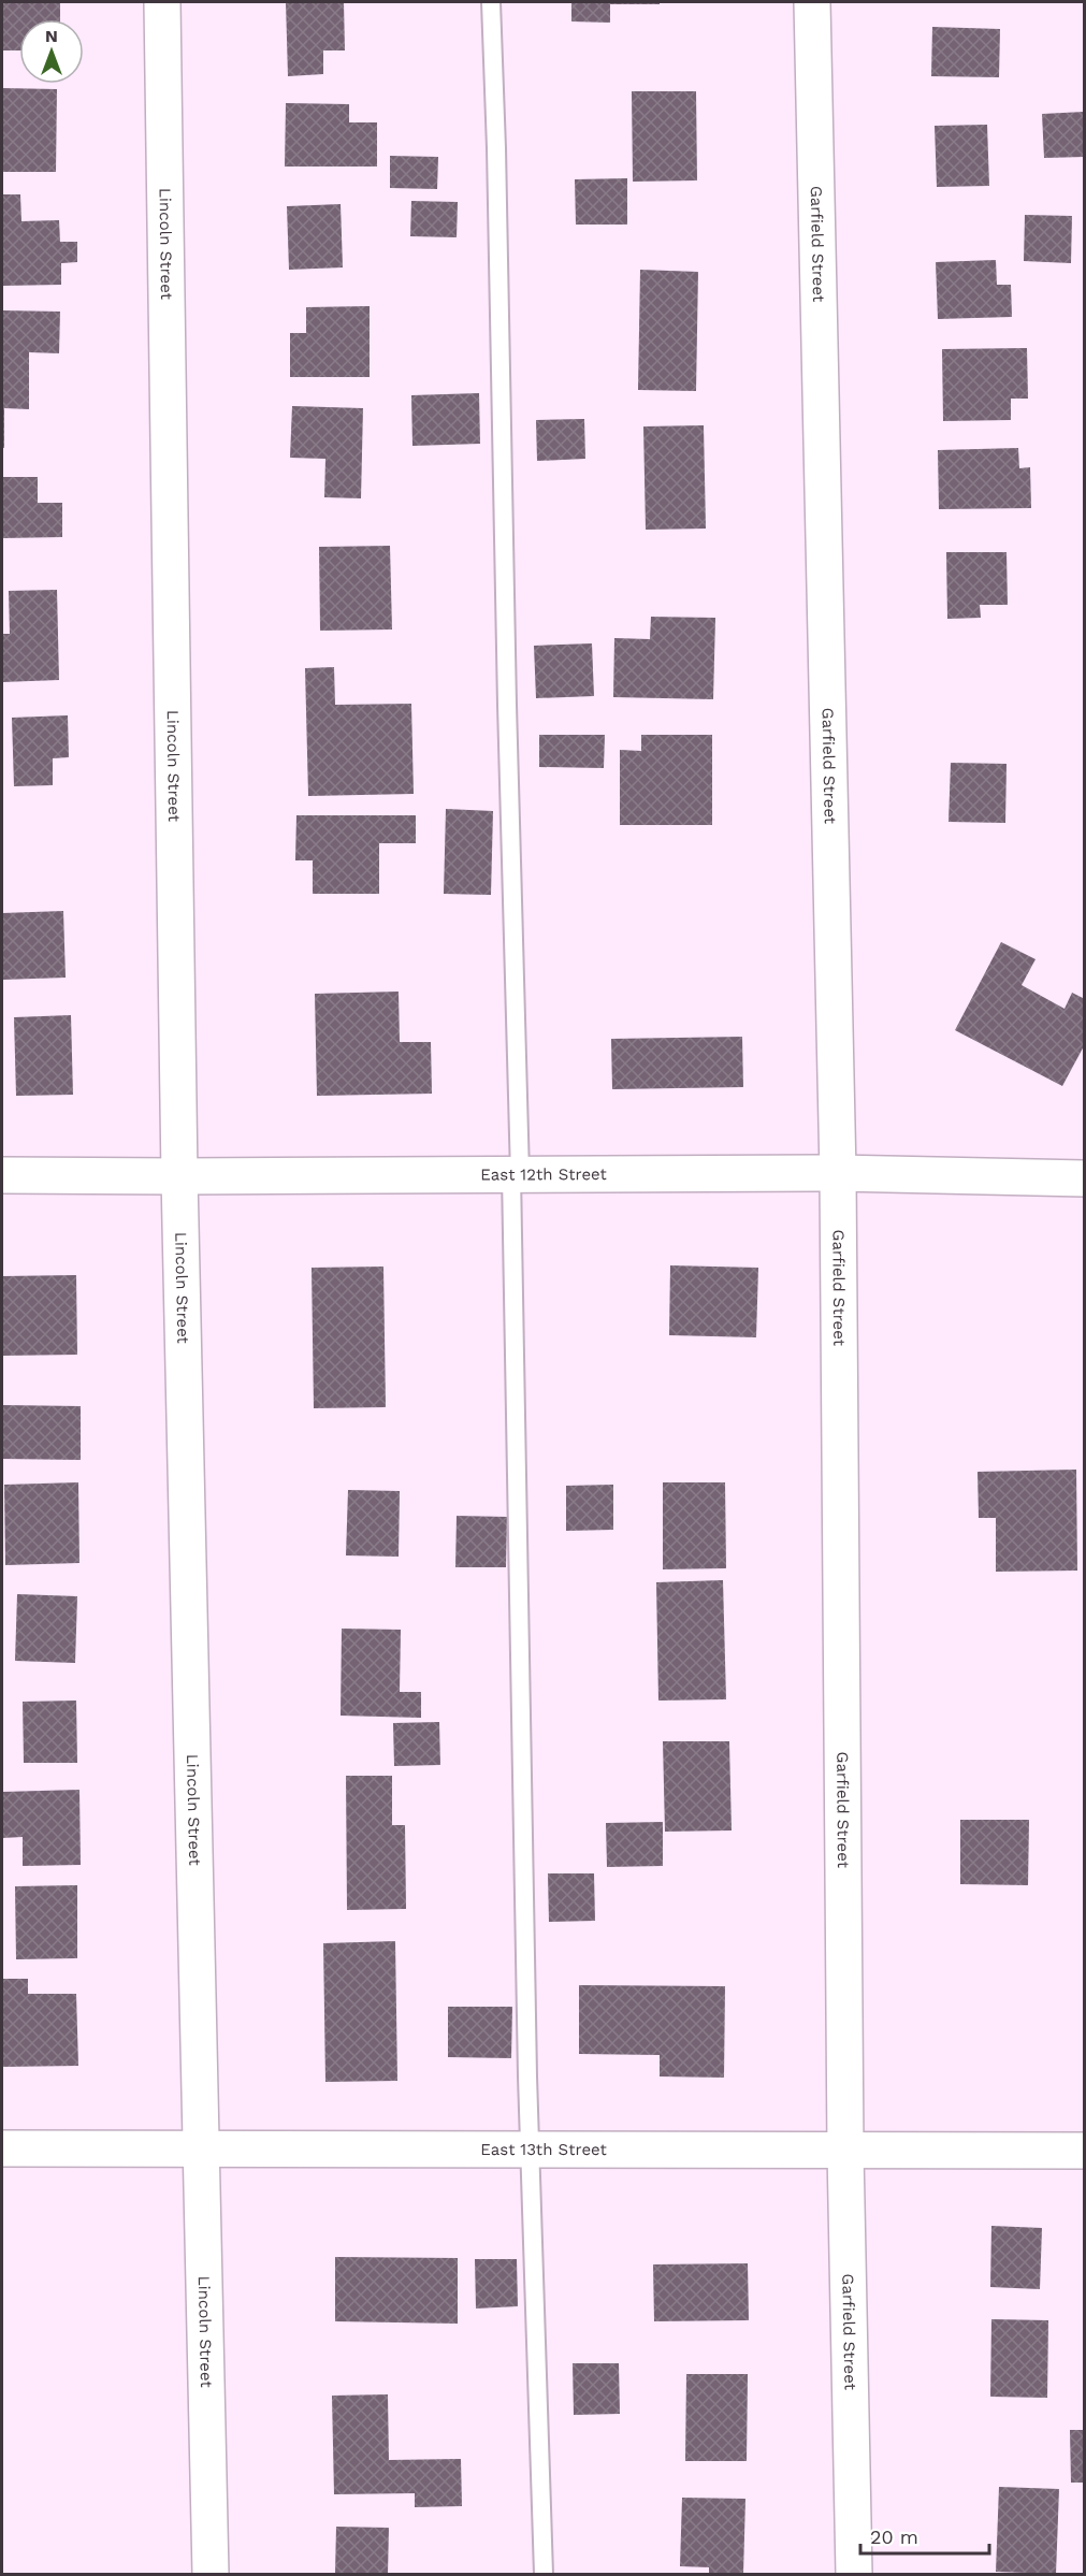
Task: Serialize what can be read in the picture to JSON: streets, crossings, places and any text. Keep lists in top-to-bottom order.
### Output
{
  "streets": {
    "street": [
      "Lincoln Street",
      "Garfield Street",
      "East 12th Street",
      "East 13th Street"
    ]
  },
  "crossings": [
    ["Lincoln Street", "East 12th Street"],
    ["Lincoln Street", "East 13th Street"],
    ["Garfield Street", "East 12th Street"],
    ["Garfield Street", "East 13th Street"]
  ],
  "scale_bar": "20 m",
  "north": "top"
}
